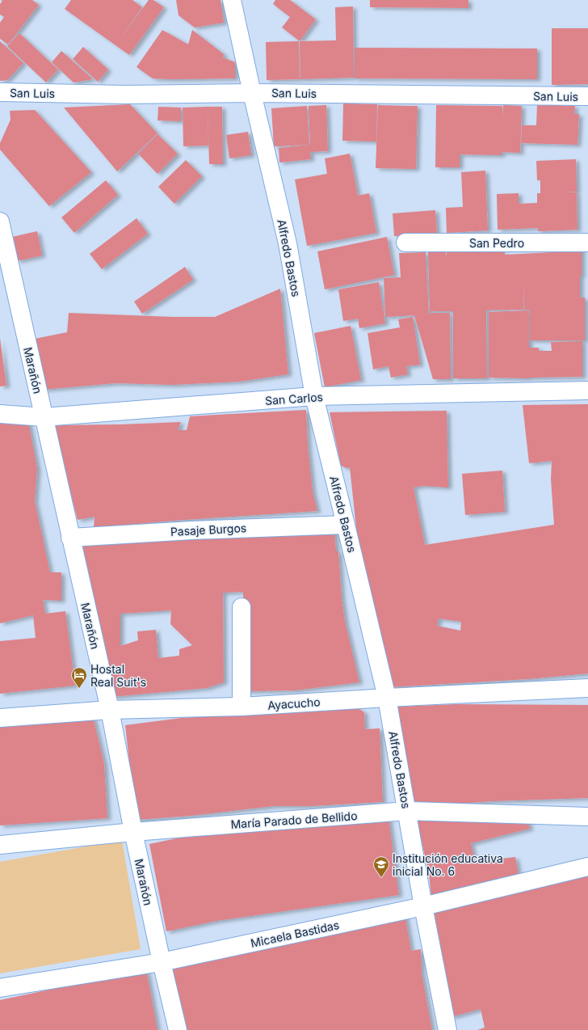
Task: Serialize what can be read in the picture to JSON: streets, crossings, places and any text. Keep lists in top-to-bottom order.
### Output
{
  "streets": {
    "street": [
      "San Luis",
      "San Pedro",
      "Alfredo Bastos",
      "Marañón",
      "San Carlos",
      "Pasaje Burgos",
      "Ayacucho",
      "María Parado de Bellido",
      "Micaela Bastidas"
    ]
  },
  "crossings": [
    ["San Luis", "Alfredo Bastos"],
    ["Alfredo Bastos", "San Carlos"],
    ["Alfredo Bastos", "Pasaje Burgos"],
    ["Alfredo Bastos", "Ayacucho"],
    ["Alfredo Bastos", "María Parado de Bellido"],
    ["Alfredo Bastos", "Micaela Bastidas"],
    ["Marañón", "San Carlos"],
    ["Marañón", "Pasaje Burgos"],
    ["Marañón", "Ayacucho"],
    ["Marañón", "María Parado de Bellido"],
    ["Marañón", "Micaela Bastidas"]
  ],
  "places": {
    "hotel": ["Hostal Real Suit's"],
    "school or university": ["Institución educativa inicial No. 6"]
  }
}
